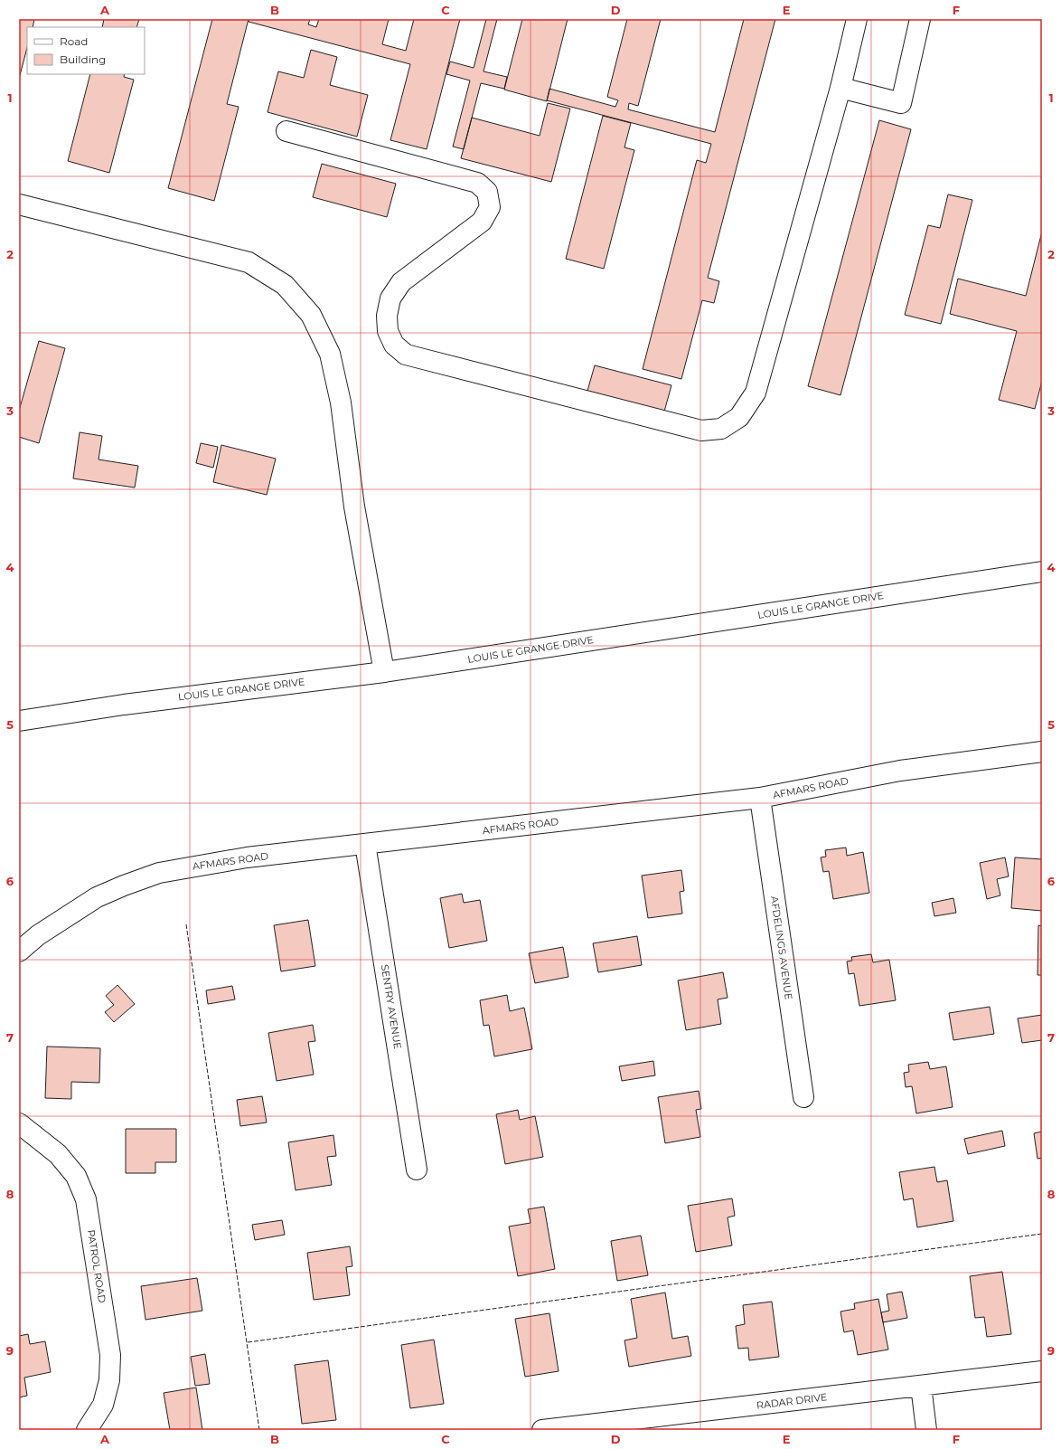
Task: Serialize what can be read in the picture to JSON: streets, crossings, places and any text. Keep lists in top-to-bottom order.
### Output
{
  "streets": {
    "street": [
      "LOUIS LE GRANGE DRIVE",
      "AFMARS ROAD",
      "AFDELINGS AVENUE",
      "SENTRY AVENUE",
      "PATROL ROAD",
      "RADAR DRIVE"
    ]
  },
  "crossings": [
    ["AFMARS ROAD", "AFDELINGS AVENUE"],
    ["AFMARS ROAD", "SENTRY AVENUE"]
  ],
  "legend": ["Road", "Building"],
  "grid": {
    "columns": [
      "A",
      "B",
      "C",
      "D",
      "E",
      "F"
    ],
    "rows": [
      "1",
      "2",
      "3",
      "4",
      "5",
      "6",
      "7",
      "8",
      "9"
    ]
  }
}
